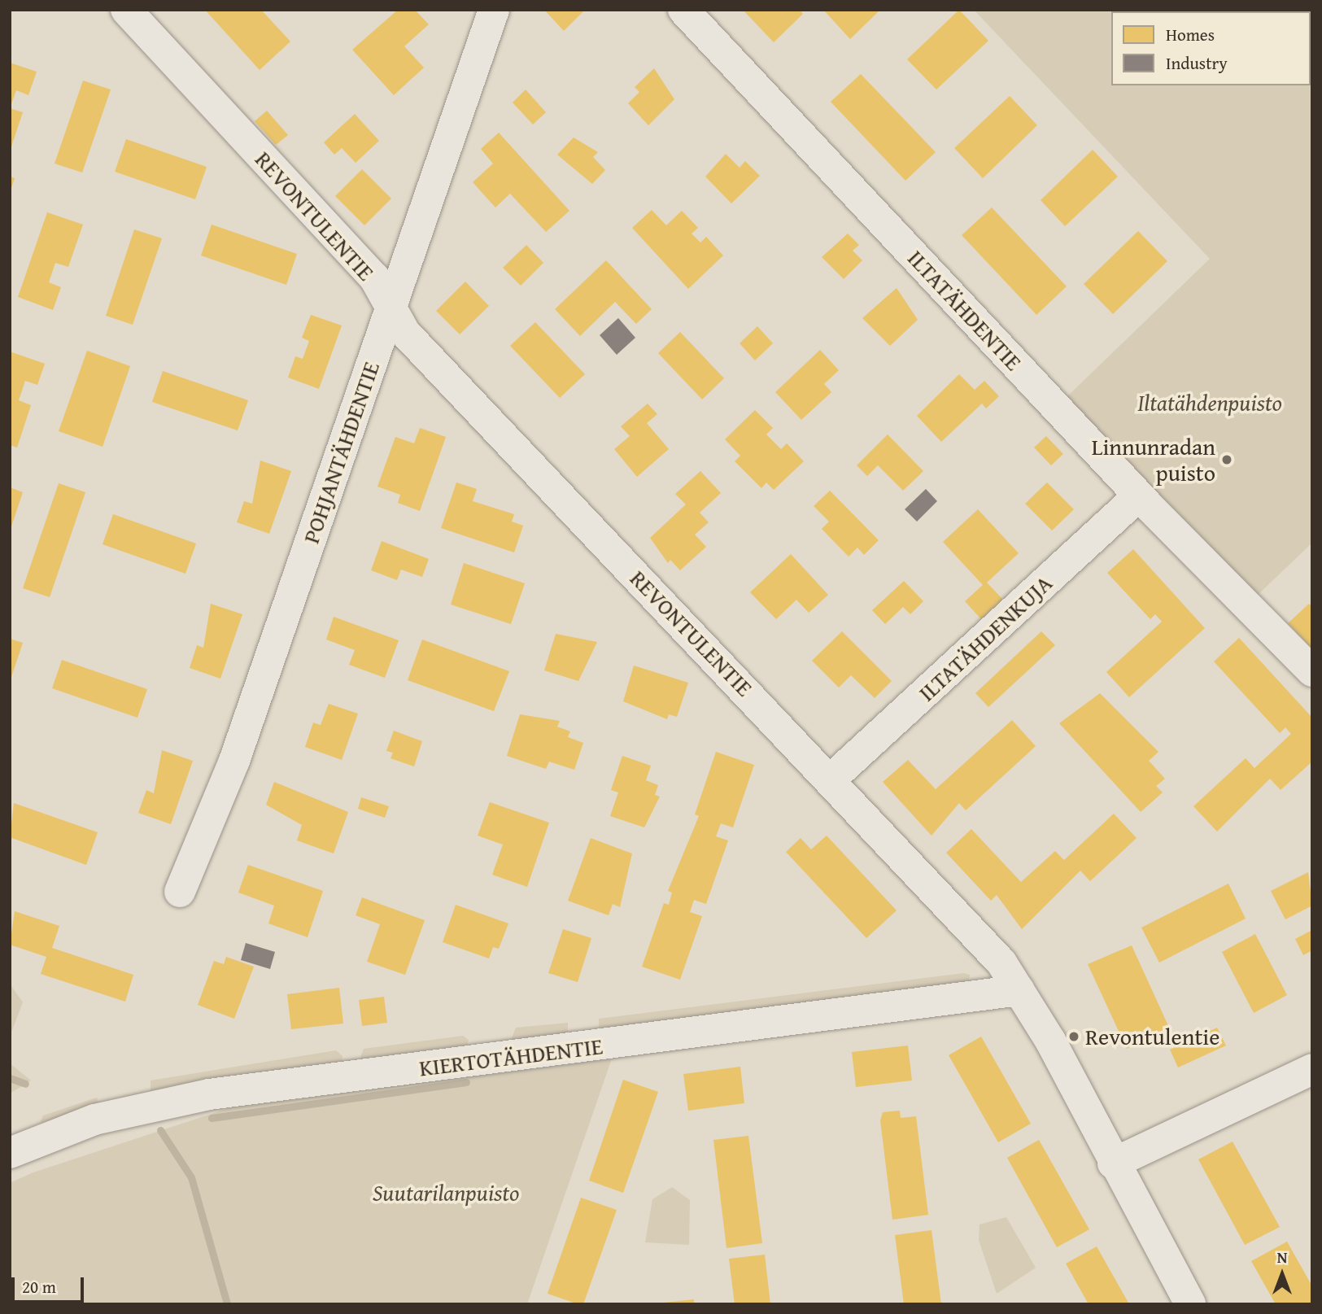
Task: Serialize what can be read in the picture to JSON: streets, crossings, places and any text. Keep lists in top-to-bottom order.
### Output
{
  "streets": {
    "street": [
      "REVONTULENTIE",
      "ILTATÄHDENTIE",
      "POHJANTÄHDENTIE",
      "ILTATÄHDENKUJA",
      "KIERTOTÄHDENTIE"
    ]
  },
  "crossings": [
    ["REVONTULENTIE", "POHJANTÄHDENTIE"],
    ["REVONTULENTIE", "ILTATÄHDENKUJA"],
    ["REVONTULENTIE", "KIERTOTÄHDENTIE"],
    ["ILTATÄHDENTIE", "ILTATÄHDENKUJA"]
  ],
  "parks": ["Iltatähdenpuisto", "Suutarilanpuisto"],
  "places": ["Linnunradan puisto", "Revontulentie"],
  "legend": ["Homes", "Industry"],
  "scale_bar": "20 m",
  "north": "top"
}
